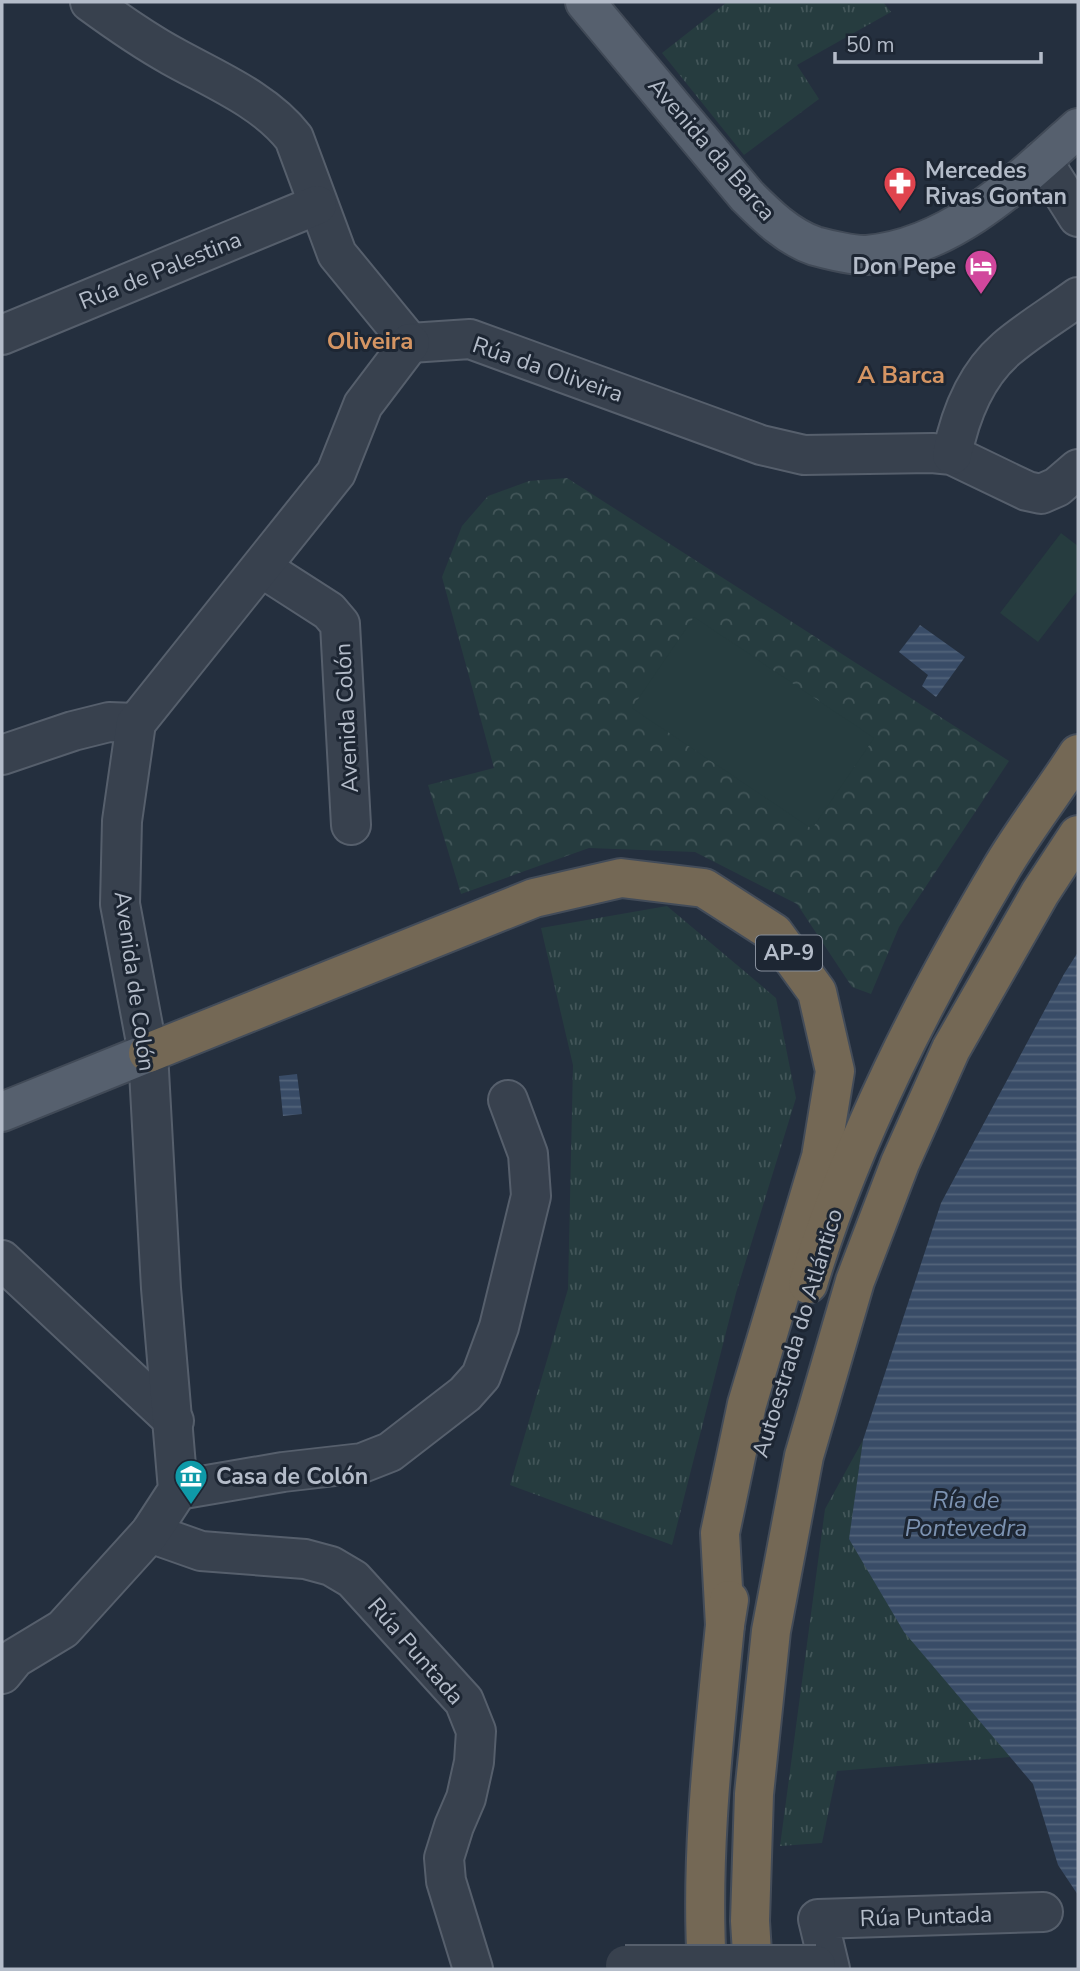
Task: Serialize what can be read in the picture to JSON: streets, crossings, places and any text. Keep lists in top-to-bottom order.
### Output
{
  "streets": {
    "highway": ["AP-9", "Autoestrada do Atlántico"],
    "main road": ["Avenida da Barca"],
    "street": [
      "Rúa de Palestina",
      "Rúa da Oliveira",
      "Avenida Colón",
      "Avenida de Colón",
      "Rúa Puntada"
    ]
  },
  "crossings": [
    ["AP-9", "Avenida de Colón"],
    ["AP-9", "Autoestrada do Atlántico"]
  ],
  "districts": ["Oliveira", "A Barca"],
  "water": ["Ría de Pontevedra"],
  "places": {
    "pharmacy": ["Mercedes Rivas Gontan"],
    "hotel": ["Don Pepe"],
    "museum": ["Casa de Colón"]
  },
  "scale_bar": "50 m"
}
